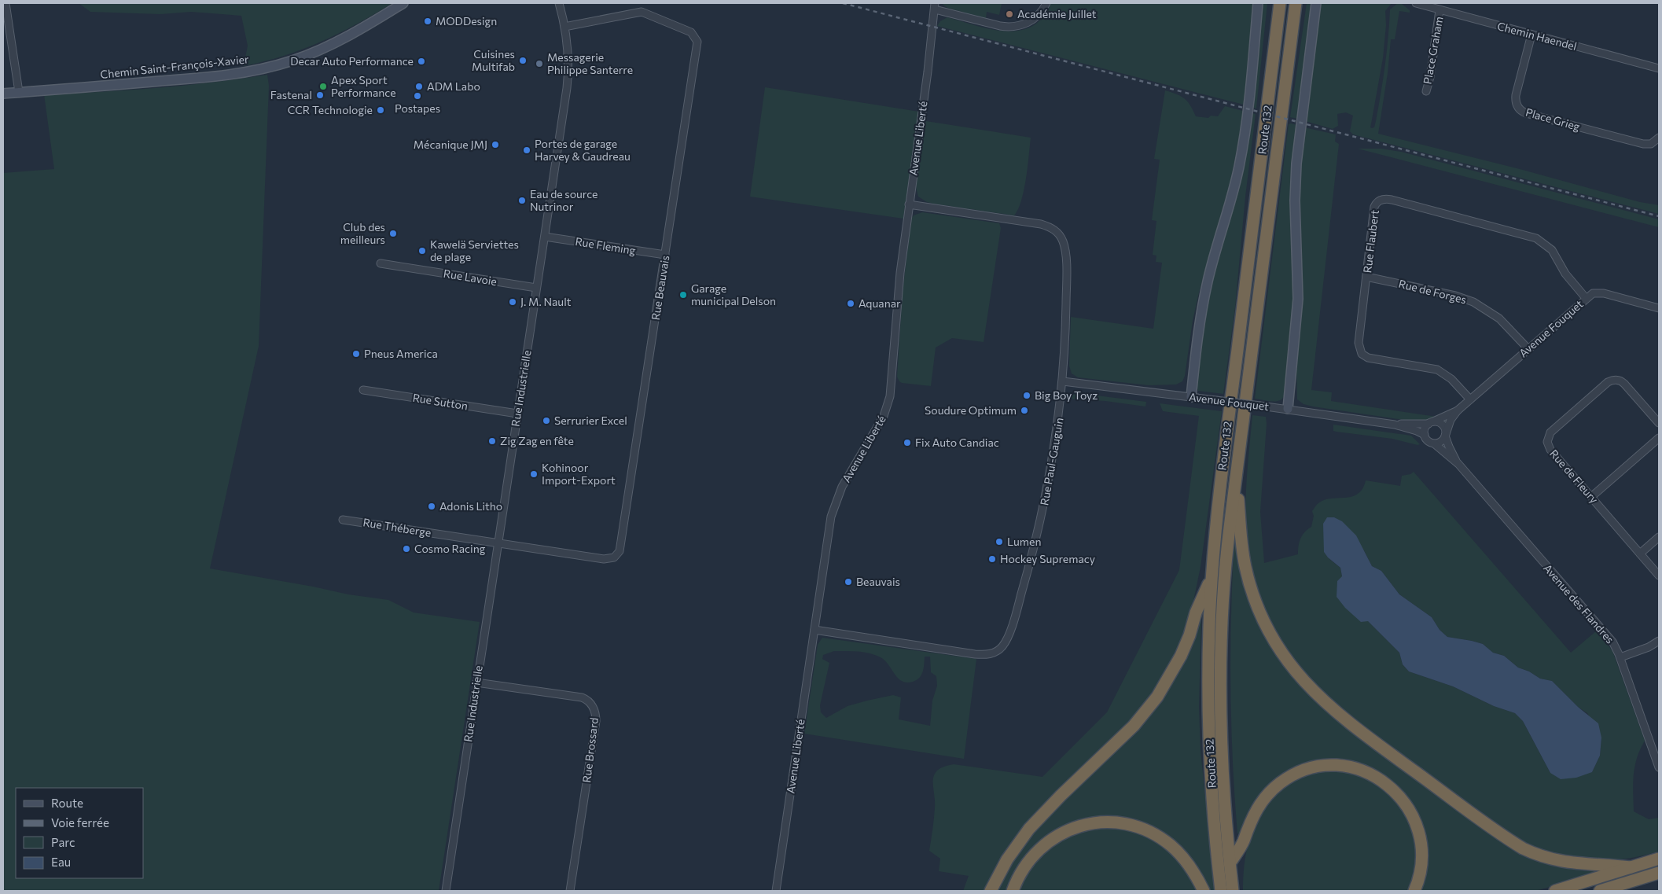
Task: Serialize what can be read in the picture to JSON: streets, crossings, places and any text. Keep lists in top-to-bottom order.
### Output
{
  "streets": {
    "highway": ["Route 132"],
    "street": [
      "Chemin Haendel",
      "Place Graham",
      "Chemin Saint-François-Xavier",
      "Place Grieg",
      "Avenue Liberté",
      "Rue Flaubert",
      "Rue Fleming",
      "Rue Lavoie",
      "Rue Beauvais",
      "Rue de Forges",
      "Avenue Fouquet",
      "Rue Industrielle",
      "Rue Sutton",
      "Rue Paul-Gauguin",
      "Rue de Fleury",
      "Rue Théberge",
      "Avenue des Flandres",
      "Rue Brossard"
    ]
  },
  "crossings": [
    ["Chemin Haendel", "Place Graham"],
    ["Chemin Haendel", "Place Grieg"],
    ["Avenue Liberté", "Rue Paul-Gauguin"],
    ["Rue Flaubert", "Rue de Forges"],
    ["Rue Flaubert", "Avenue Fouquet"],
    ["Rue Fleming", "Rue Beauvais"],
    ["Rue Fleming", "Rue Industrielle"],
    ["Rue Lavoie", "Rue Industrielle"],
    ["Rue Beauvais", "Rue Industrielle"],
    ["Rue Beauvais", "Rue Théberge"],
    ["Rue de Forges", "Avenue Fouquet"],
    ["Avenue Fouquet", "Rue Paul-Gauguin"],
    ["Avenue Fouquet", "Avenue des Flandres"],
    ["Rue Industrielle", "Rue Sutton"],
    ["Rue Industrielle", "Rue Théberge"],
    ["Rue Industrielle", "Rue Brossard"]
  ],
  "places": [
    "Académie Juillet",
    "MODDesign",
    "Cuisines Multifab",
    "Decar Auto Performance",
    "Messagerie Philippe Santerre",
    "Apex Sport Performance",
    "ADM Labo",
    "Fastenal",
    "Postapes",
    "CCR Technologie",
    "Mécanique JMJ",
    "Portes de garage Harvey & Gaudreau",
    "Eau de source Nutrinor",
    "Club des meilleurs",
    "Kawelä Serviettes de plage",
    "Garage municipal Delson",
    "J. M. Nault",
    "Aquanar",
    "Pneus America",
    "Big Boy Toyz",
    "Soudure Optimum",
    "Serrurier Excel",
    "Zig Zag en fête",
    "Fix Auto Candiac",
    "Kohinoor Import-Export",
    "Adonis Litho",
    "Lumen",
    "Cosmo Racing",
    "Hockey Supremacy",
    "Beauvais"
  ],
  "legend": [
    "Route",
    "Voie ferrée",
    "Parc",
    "Eau"
  ]
}
